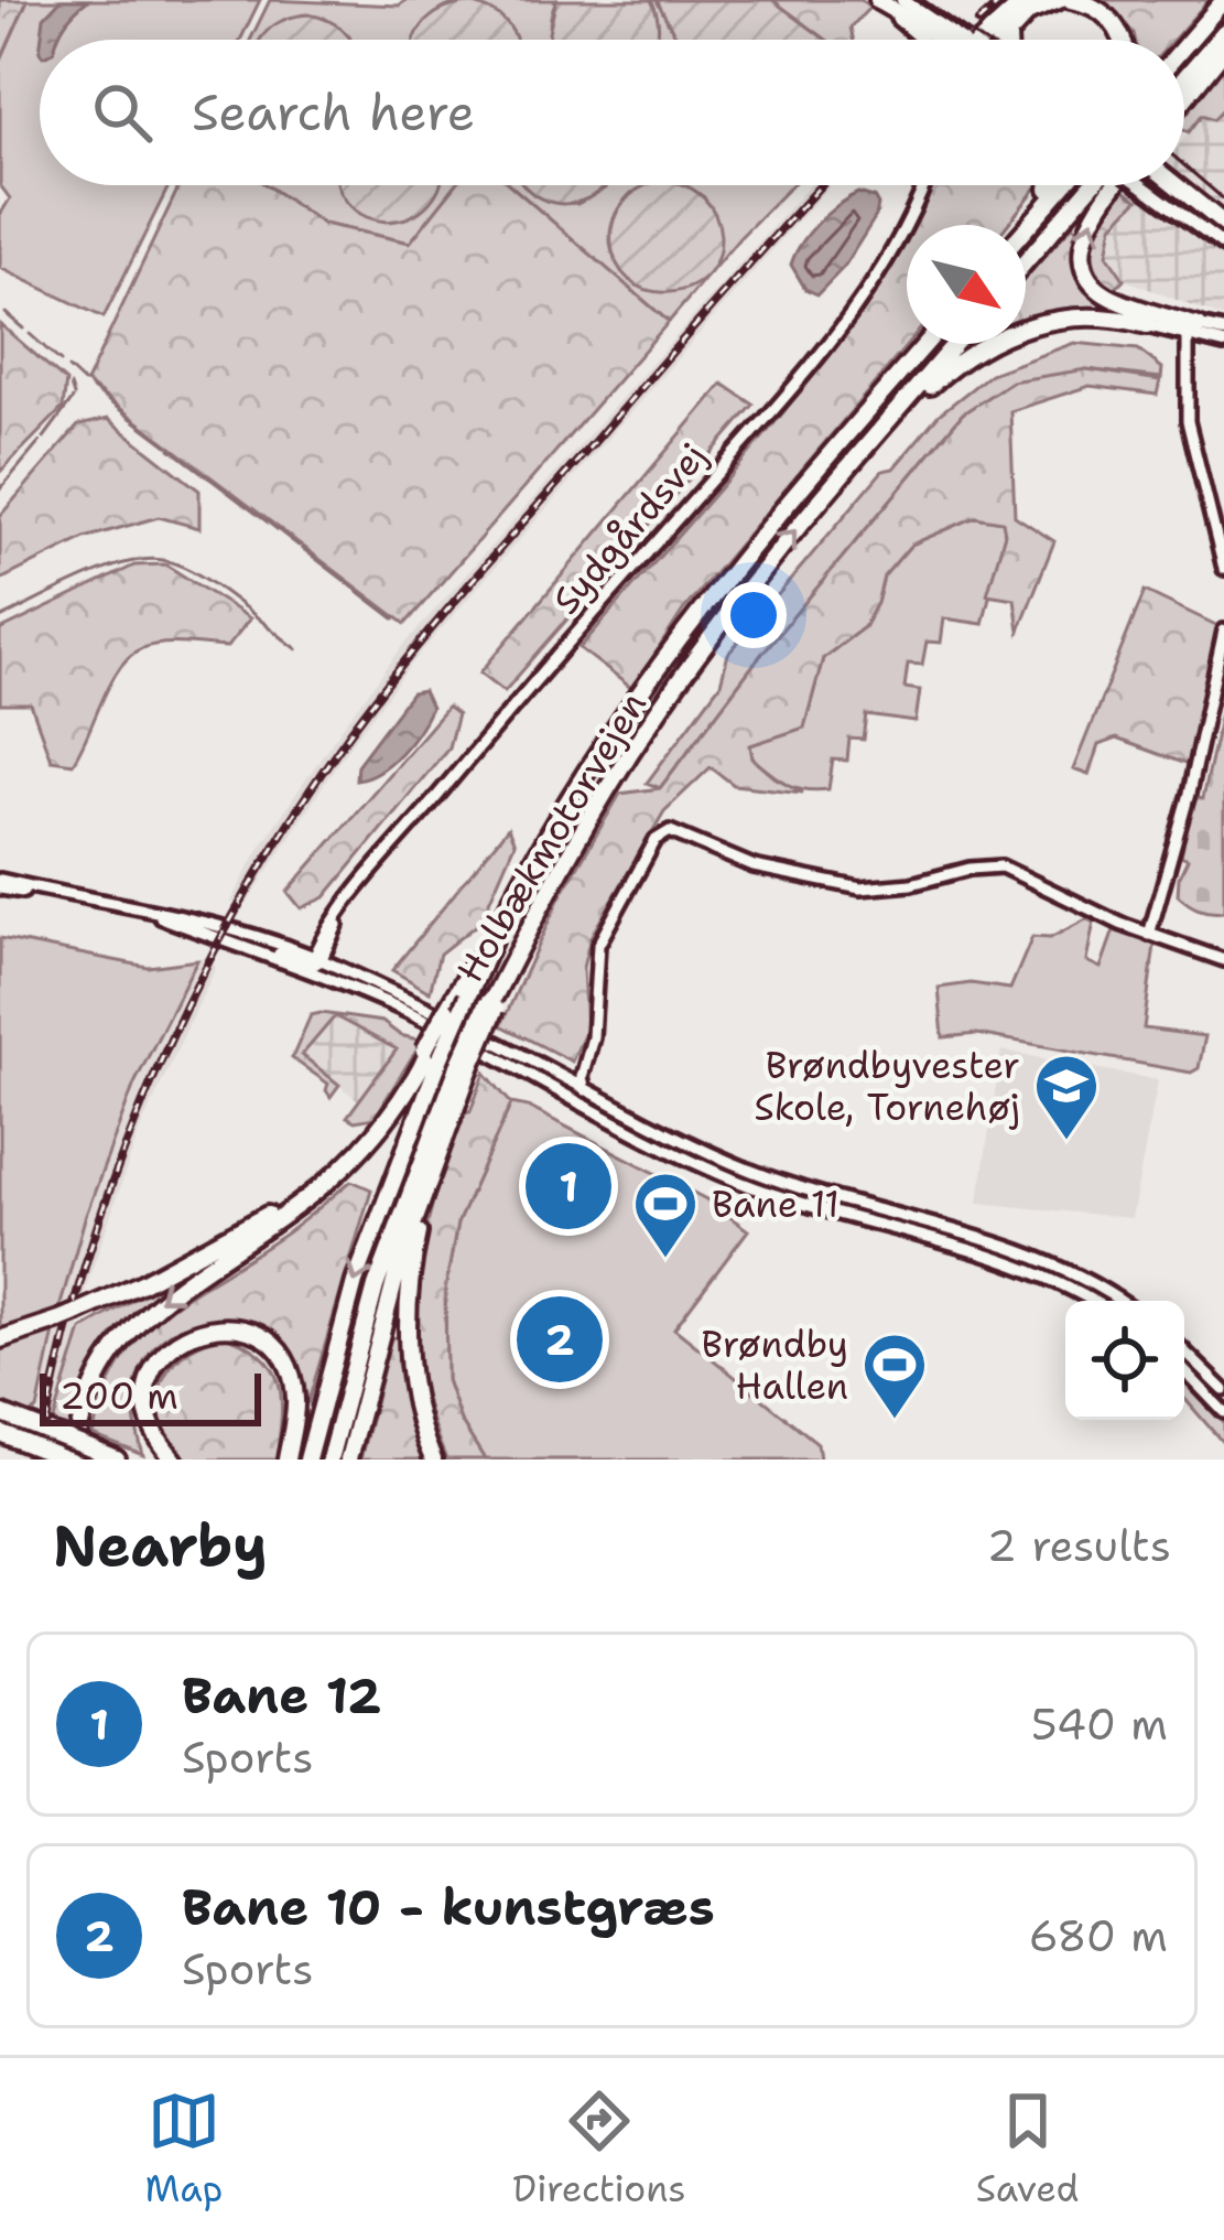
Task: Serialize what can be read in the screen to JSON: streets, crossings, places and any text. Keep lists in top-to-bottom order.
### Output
{
  "streets": {
    "highway": ["Holbækmotorvejen"],
    "street": ["Sydgårdsvej"]
  },
  "places": {
    "school or university": ["Brøndbyvester Skole, Tornehøj"],
    "sports": ["Bane 11", "Brøndby Hallen"]
  },
  "scale_bar": "200 m",
  "north": "bottom right",
  "page": {
    "search": "Search here",
    "pins": ["1", "2"],
    "scale": "200 m",
    "heading": ["Nearby", "2 results"],
    "list": [
      {
        "mark": "1",
        "name": "Bane 12",
        "note": "Sports",
        "value": "540 m"
      },
      {
        "mark": "2",
        "name": "Bane 10 - kunstgræs",
        "note": "Sports",
        "value": "680 m"
      }
    ],
    "nav": ["Map", "Directions", "Saved"]
  }
}
